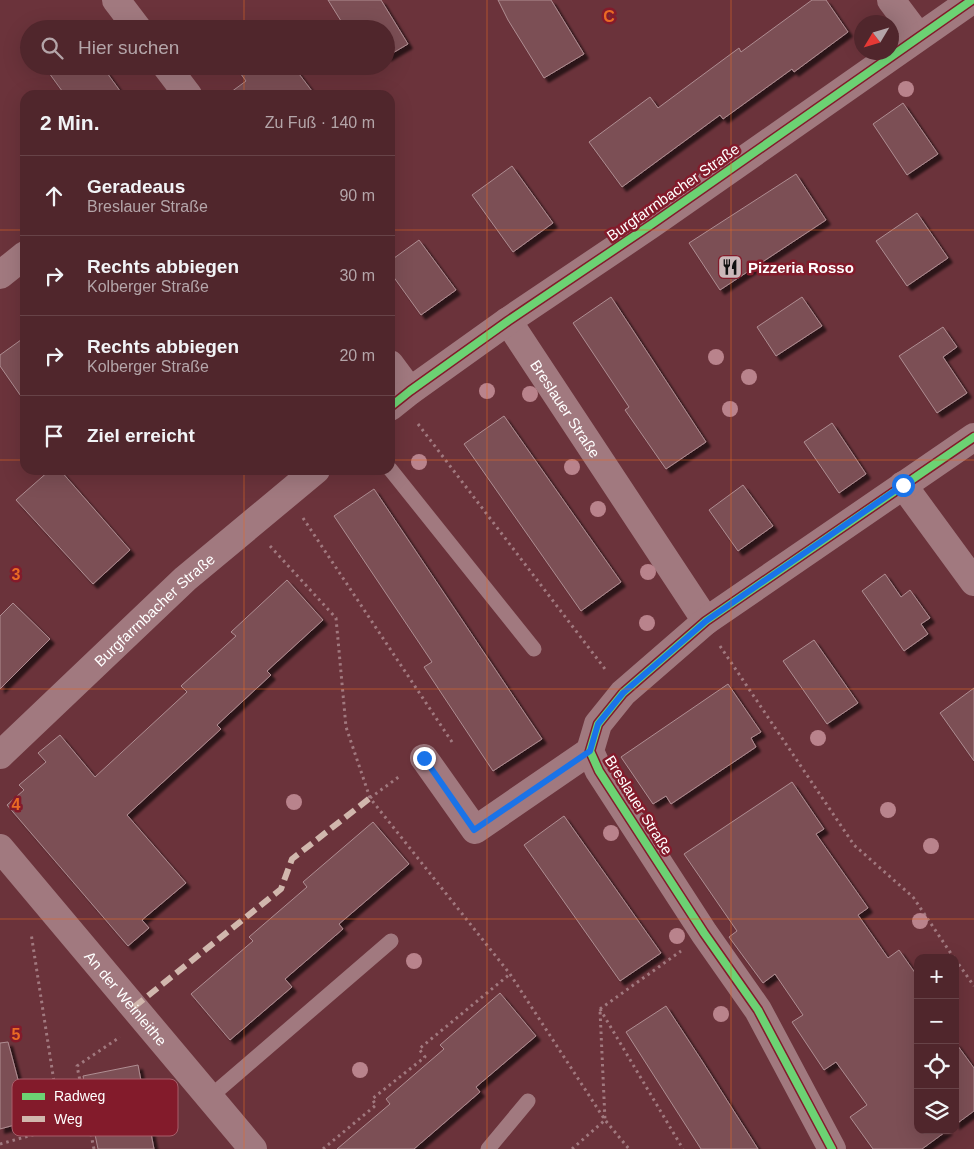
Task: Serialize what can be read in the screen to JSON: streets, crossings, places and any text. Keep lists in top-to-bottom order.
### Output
{
  "streets": {
    "street": ["Burgfarrnbacher Straße", "Breslauer Straße", "An der Weinleithe"]
  },
  "crossings": [
    ["Burgfarrnbacher Straße", "Breslauer Straße"]
  ],
  "places": {
    "restaurant": ["Pizzeria Rosso"]
  },
  "legend": ["Radweg", "Weg"],
  "north": "bottom left",
  "page": {
    "search": "Hier suchen",
    "heading": ["2 Min.", "Zu Fuß · 140 m"],
    "list": [
      ["Geradeaus", "Breslauer Straße", "90 m"],
      ["Rechts abbiegen", "Kolberger Straße", "30 m"],
      ["Rechts abbiegen", "Kolberger Straße", "20 m"],
      "Ziel erreicht"
    ],
    "map_buttons": ["+", "−"]
  },
  "grid": {
    "columns": ["C"],
    "rows": ["3", "4", "5"]
  }
}
